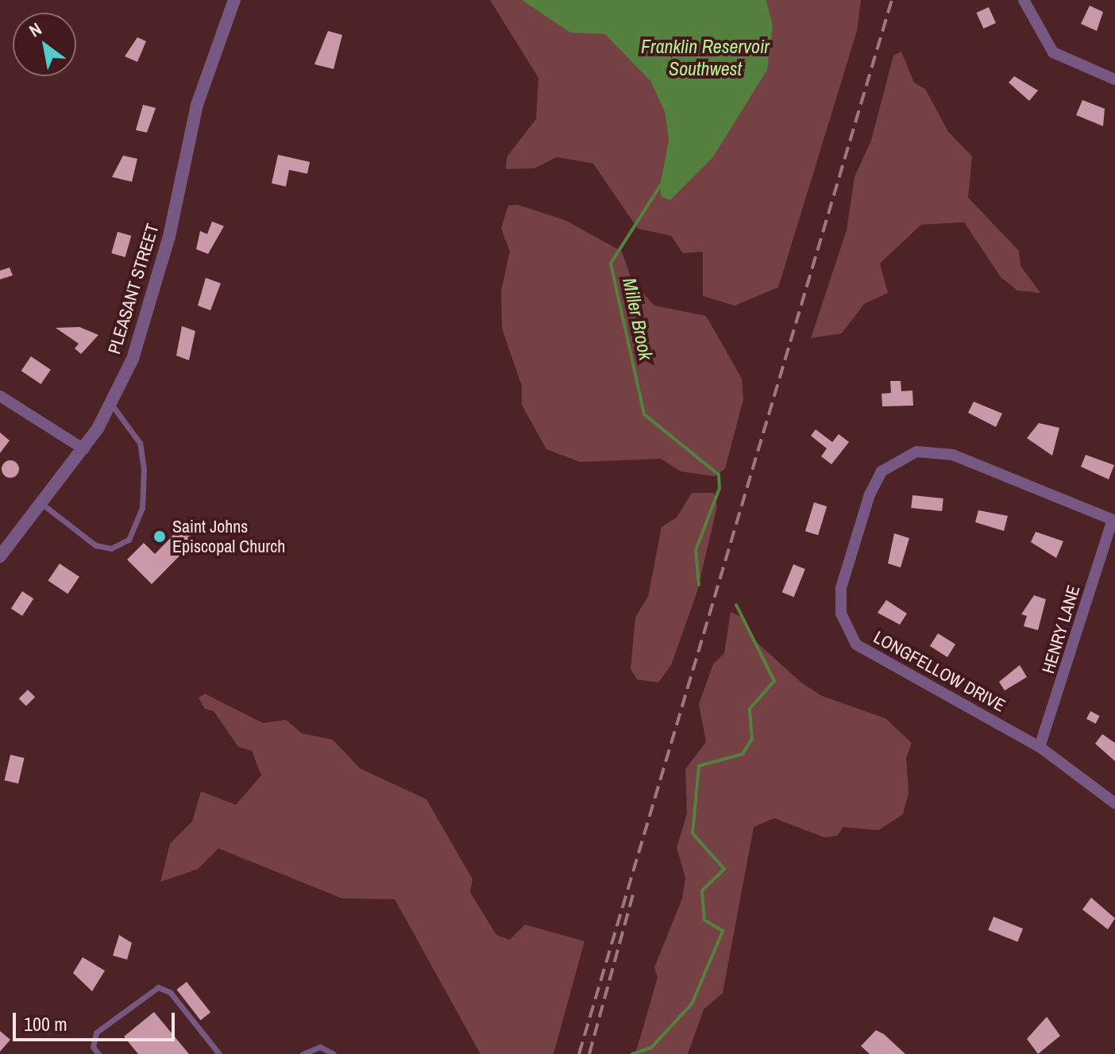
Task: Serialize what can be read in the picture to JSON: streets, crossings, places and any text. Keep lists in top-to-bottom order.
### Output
{
  "streets": {
    "street": ["PLEASANT STREET", "HENRY LANE", "LONGFELLOW DRIVE"]
  },
  "crossings": [
    ["HENRY LANE", "LONGFELLOW DRIVE"]
  ],
  "water": ["Franklin Reservoir Southwest", "Miller Brook"],
  "places": ["Saint Johns Episcopal Church"],
  "scale_bar": "100 m",
  "north": "top left"
}
